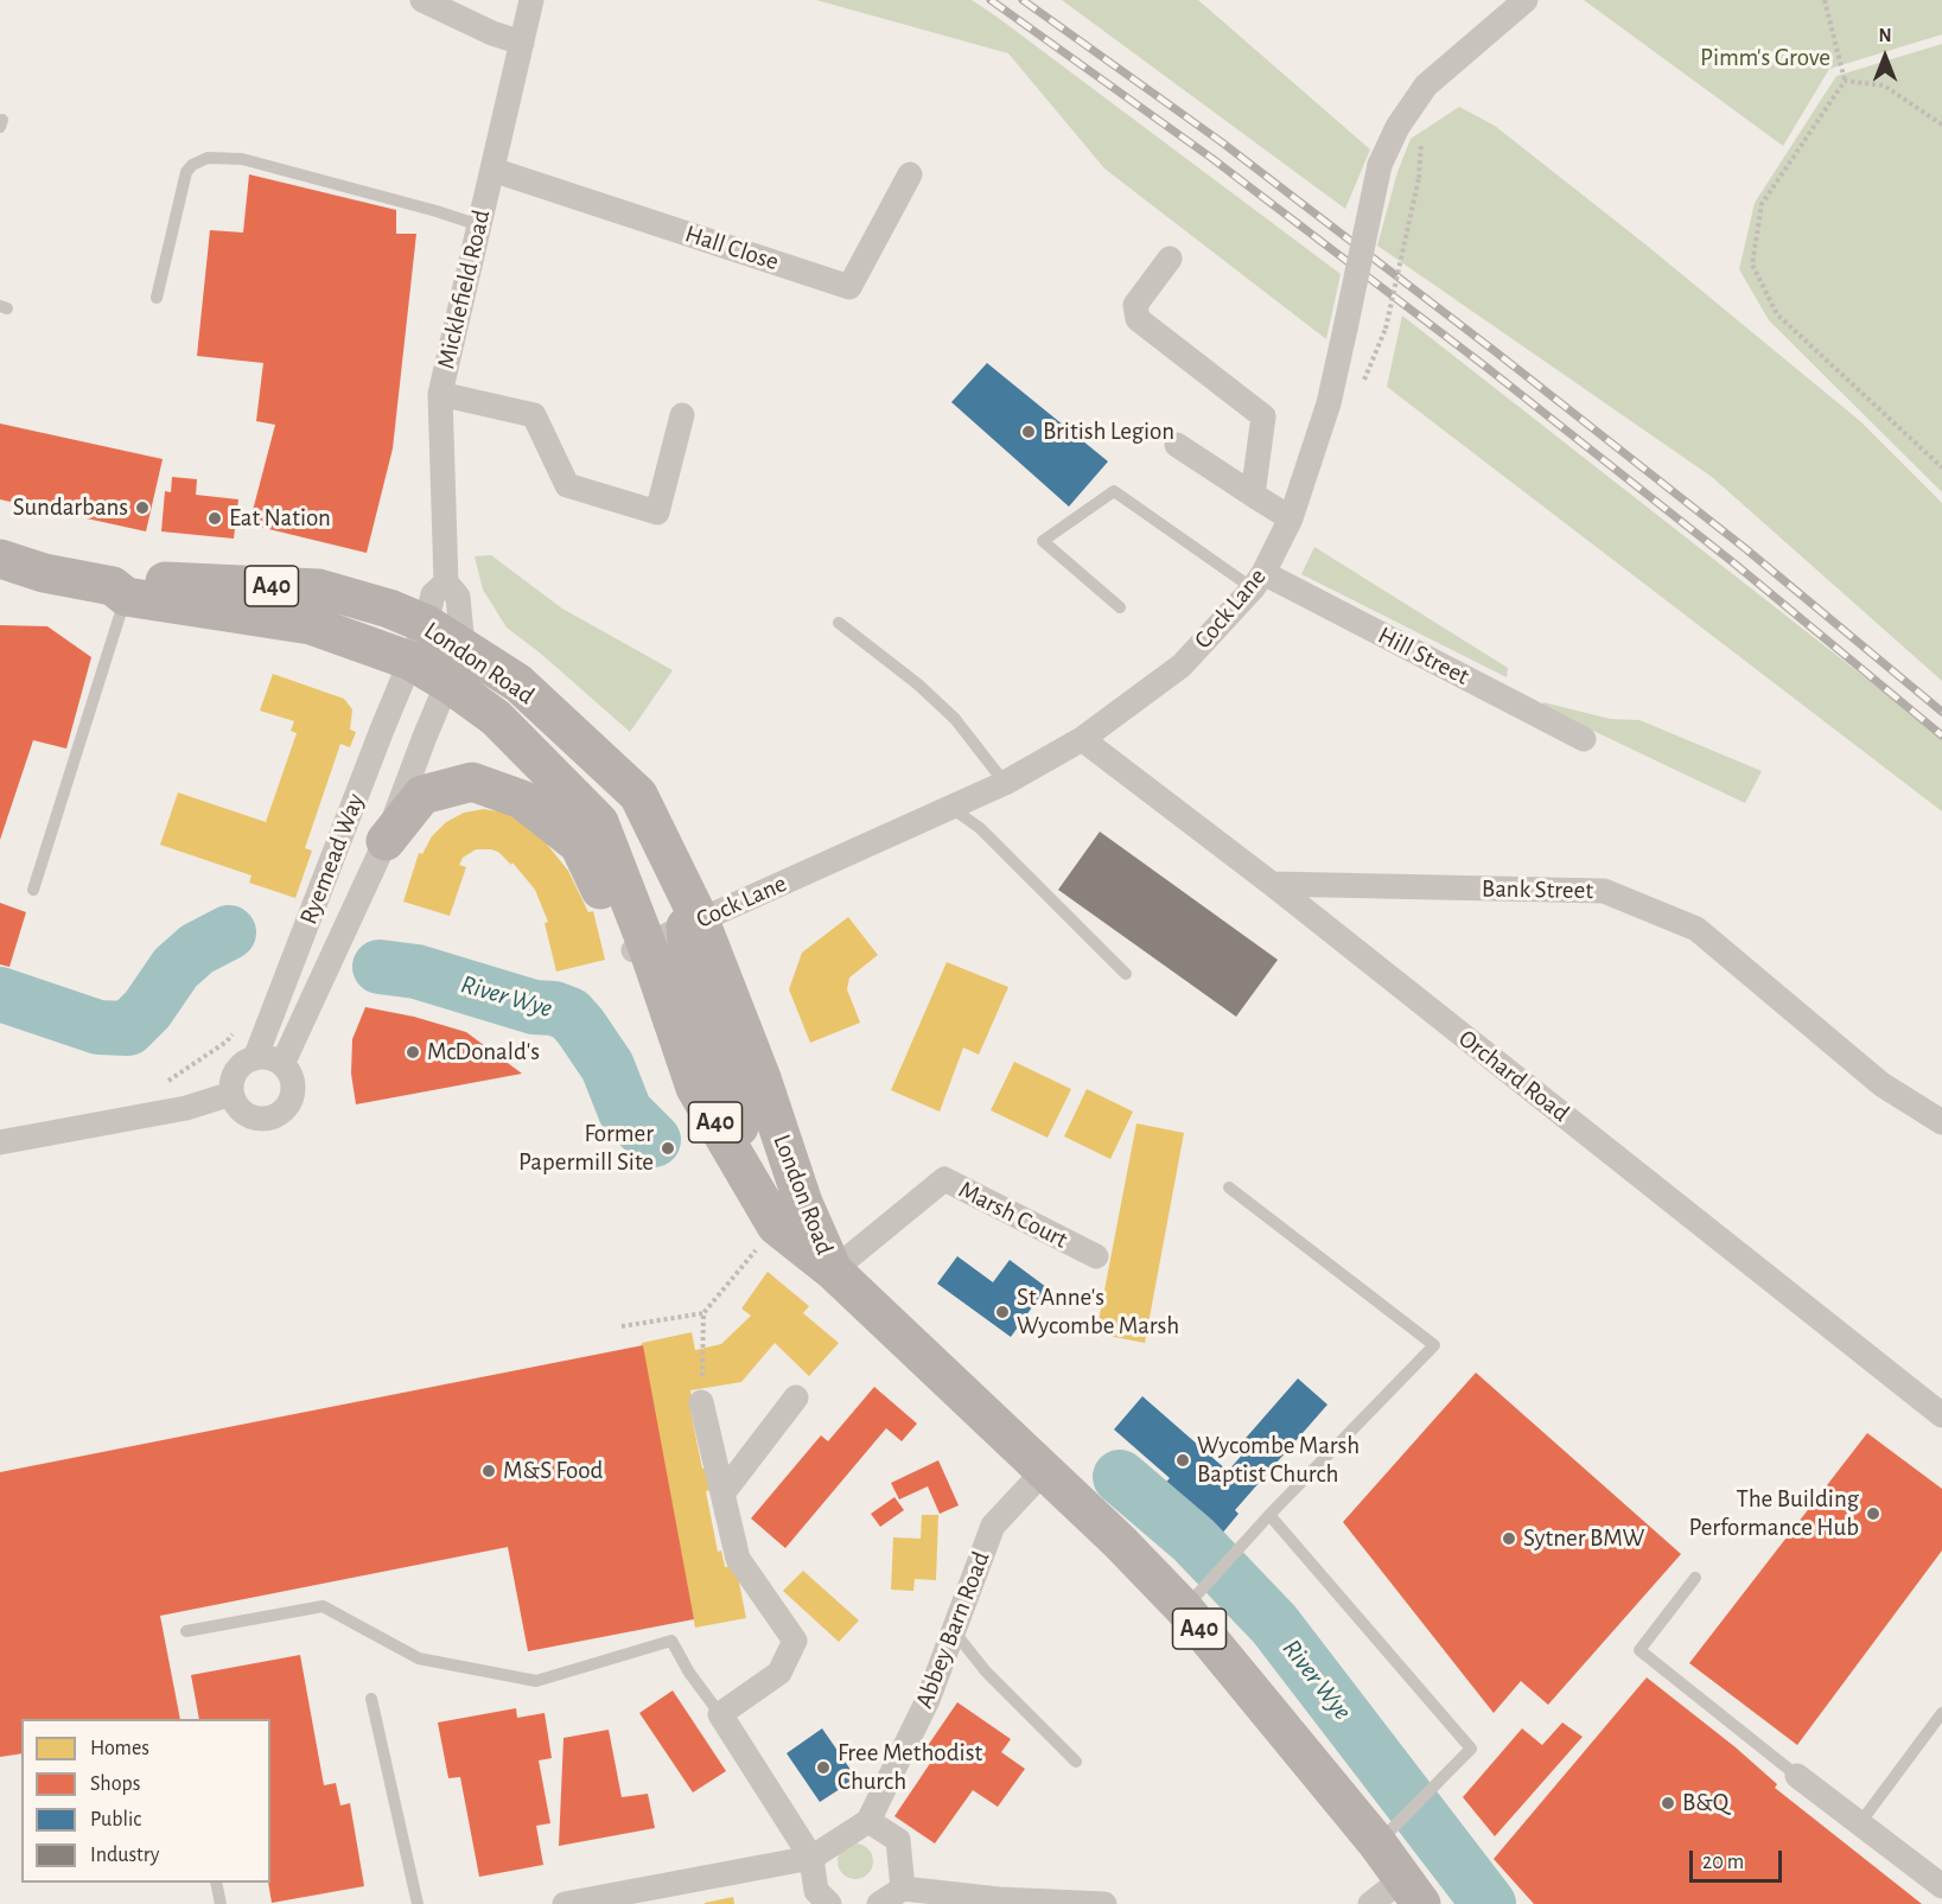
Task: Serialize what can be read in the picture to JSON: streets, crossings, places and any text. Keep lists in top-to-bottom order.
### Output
{
  "streets": {
    "main road": ["A40", "London Road"],
    "street": [
      "Hall Close",
      "Micklefield Road",
      "Cock Lane",
      "Hill Street",
      "Ryemead Way",
      "Bank Street",
      "Orchard Road",
      "Marsh Court",
      "Abbey Barn Road"
    ]
  },
  "crossings": [
    ["Hall Close", "Micklefield Road"],
    ["Micklefield Road", "London Road"],
    ["Micklefield Road", "Ryemead Way"],
    ["A40", "Cock Lane"],
    ["A40", "London Road"],
    ["A40", "Marsh Court"],
    ["A40", "Abbey Barn Road"],
    ["Cock Lane", "Hill Street"],
    ["Cock Lane", "London Road"],
    ["Cock Lane", "Orchard Road"],
    ["London Road", "Ryemead Way"],
    ["London Road", "Marsh Court"],
    ["Bank Street", "Orchard Road"]
  ],
  "water": ["River Wye"],
  "parks": ["Pimm's Grove"],
  "places": [
    "British Legion",
    "Sundarbans",
    "Eat Nation",
    "McDonald's",
    "Former Papermill Site",
    "St Anne's Wycombe Marsh",
    "Wycombe Marsh Baptist Church",
    "M&S Food",
    "The Building Performance Hub",
    "Sytner BMW",
    "Free Methodist Church",
    "B&Q"
  ],
  "legend": [
    "Homes",
    "Shops",
    "Public",
    "Industry"
  ],
  "scale_bar": "20 m",
  "north": "top"
}
